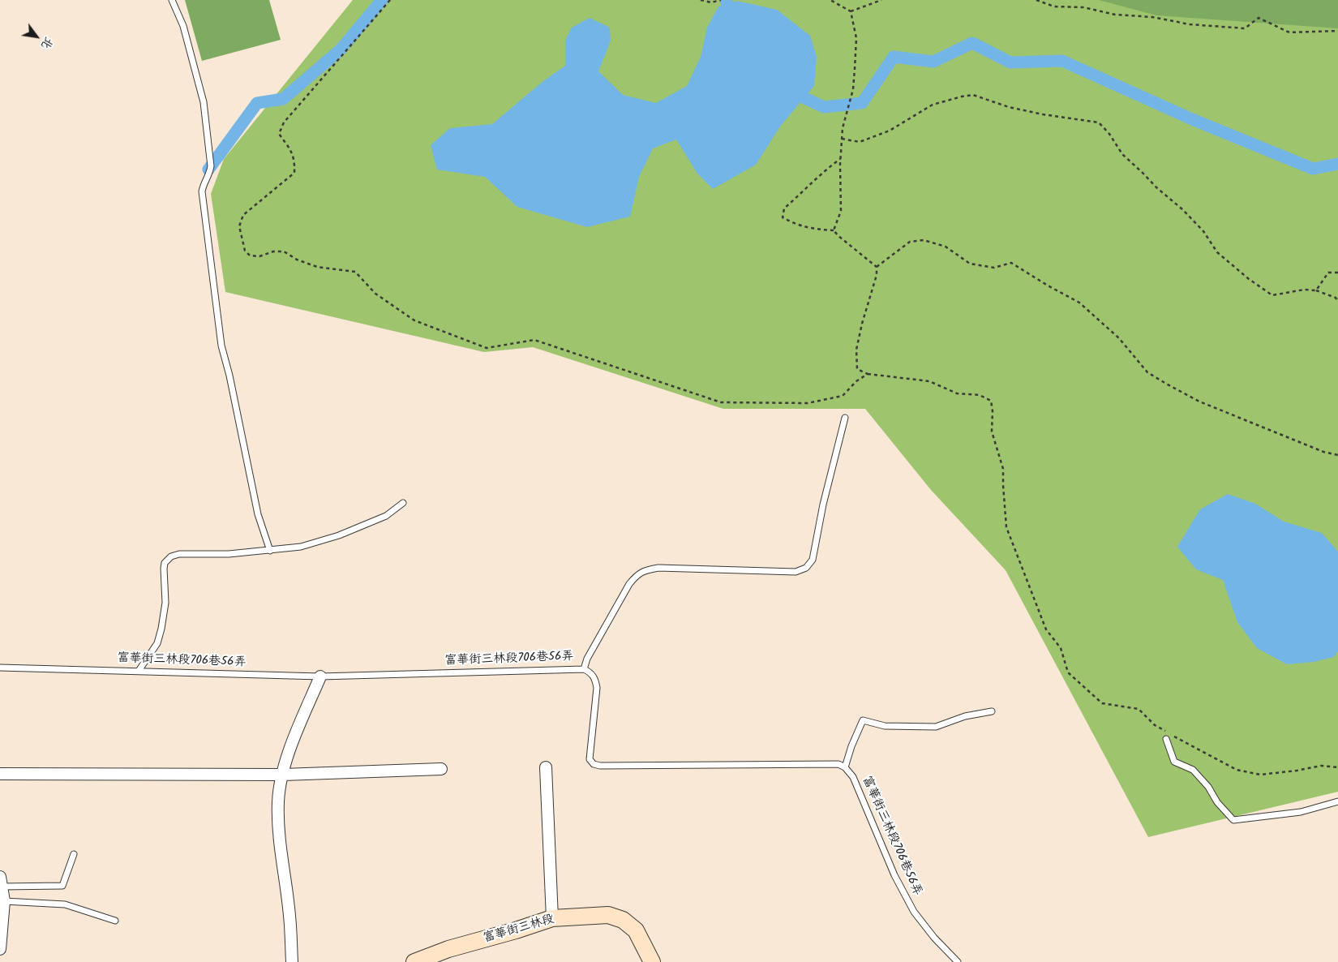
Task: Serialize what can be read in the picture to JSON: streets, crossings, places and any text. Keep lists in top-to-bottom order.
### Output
{
  "streets": {
    "street": ["富華街三林段"],
    "lane": ["富華街三林段706巷56弄"]
  },
  "north": "bottom right"
}
